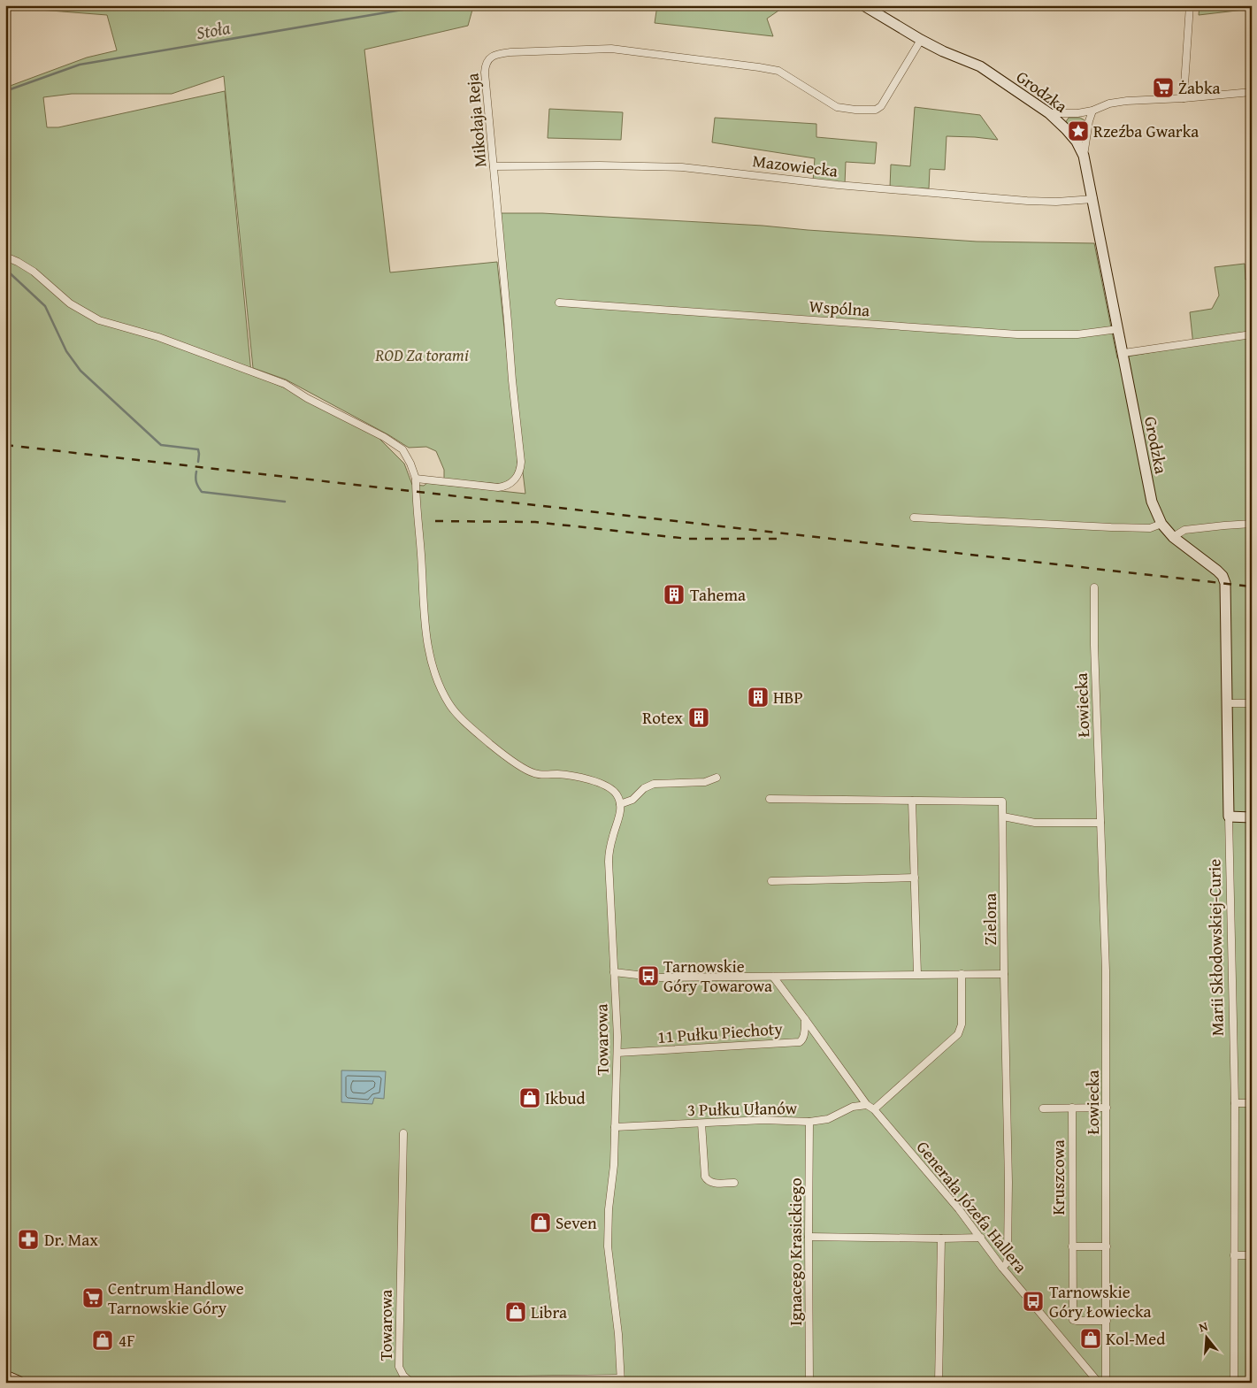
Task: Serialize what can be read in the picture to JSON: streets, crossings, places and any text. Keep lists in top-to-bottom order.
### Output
{
  "streets": {
    "street": [
      "Grodzka",
      "Mikołaja Reja",
      "Mazowiecka",
      "Wspólna",
      "Łowiecka",
      "Zielona",
      "Marii Skłodowskiej-Curie",
      "11 Pułku Piechoty",
      "Towarowa",
      "3 Pułku Ułanów",
      "Kruszcowa",
      "Generała Józefa Hallera",
      "Ignacego Krasickiego"
    ]
  },
  "crossings": [
    ["Grodzka", "Mikołaja Reja"],
    ["Grodzka", "Mazowiecka"],
    ["Grodzka", "Wspólna"],
    ["Grodzka", "Marii Skłodowskiej-Curie"],
    ["Mikołaja Reja", "Mazowiecka"],
    ["Łowiecka", "Kruszcowa"],
    ["Zielona", "Generała Józefa Hallera"],
    ["11 Pułku Piechoty", "Towarowa"],
    ["11 Pułku Piechoty", "Generała Józefa Hallera"],
    ["Towarowa", "3 Pułku Ułanów"],
    ["3 Pułku Ułanów", "Generała Józefa Hallera"],
    ["3 Pułku Ułanów", "Ignacego Krasickiego"]
  ],
  "water": ["Stoła"],
  "parks": ["ROD Za torami"],
  "places": {
    "supermarket": ["Żabka", "Centrum Handlowe Tarnowskie Góry"],
    "place": ["Rzeźba Gwarka"],
    "building": ["Tahema", "HBP", "Rotex"],
    "bus stop": ["Tarnowskie Góry Towarowa", "Tarnowskie Góry Łowiecka"],
    "shop": [
      "Ikbud",
      "Seven",
      "Libra",
      "Kol-Med",
      "4F"
    ],
    "pharmacy": ["Dr. Max"]
  },
  "north": "top"
}
